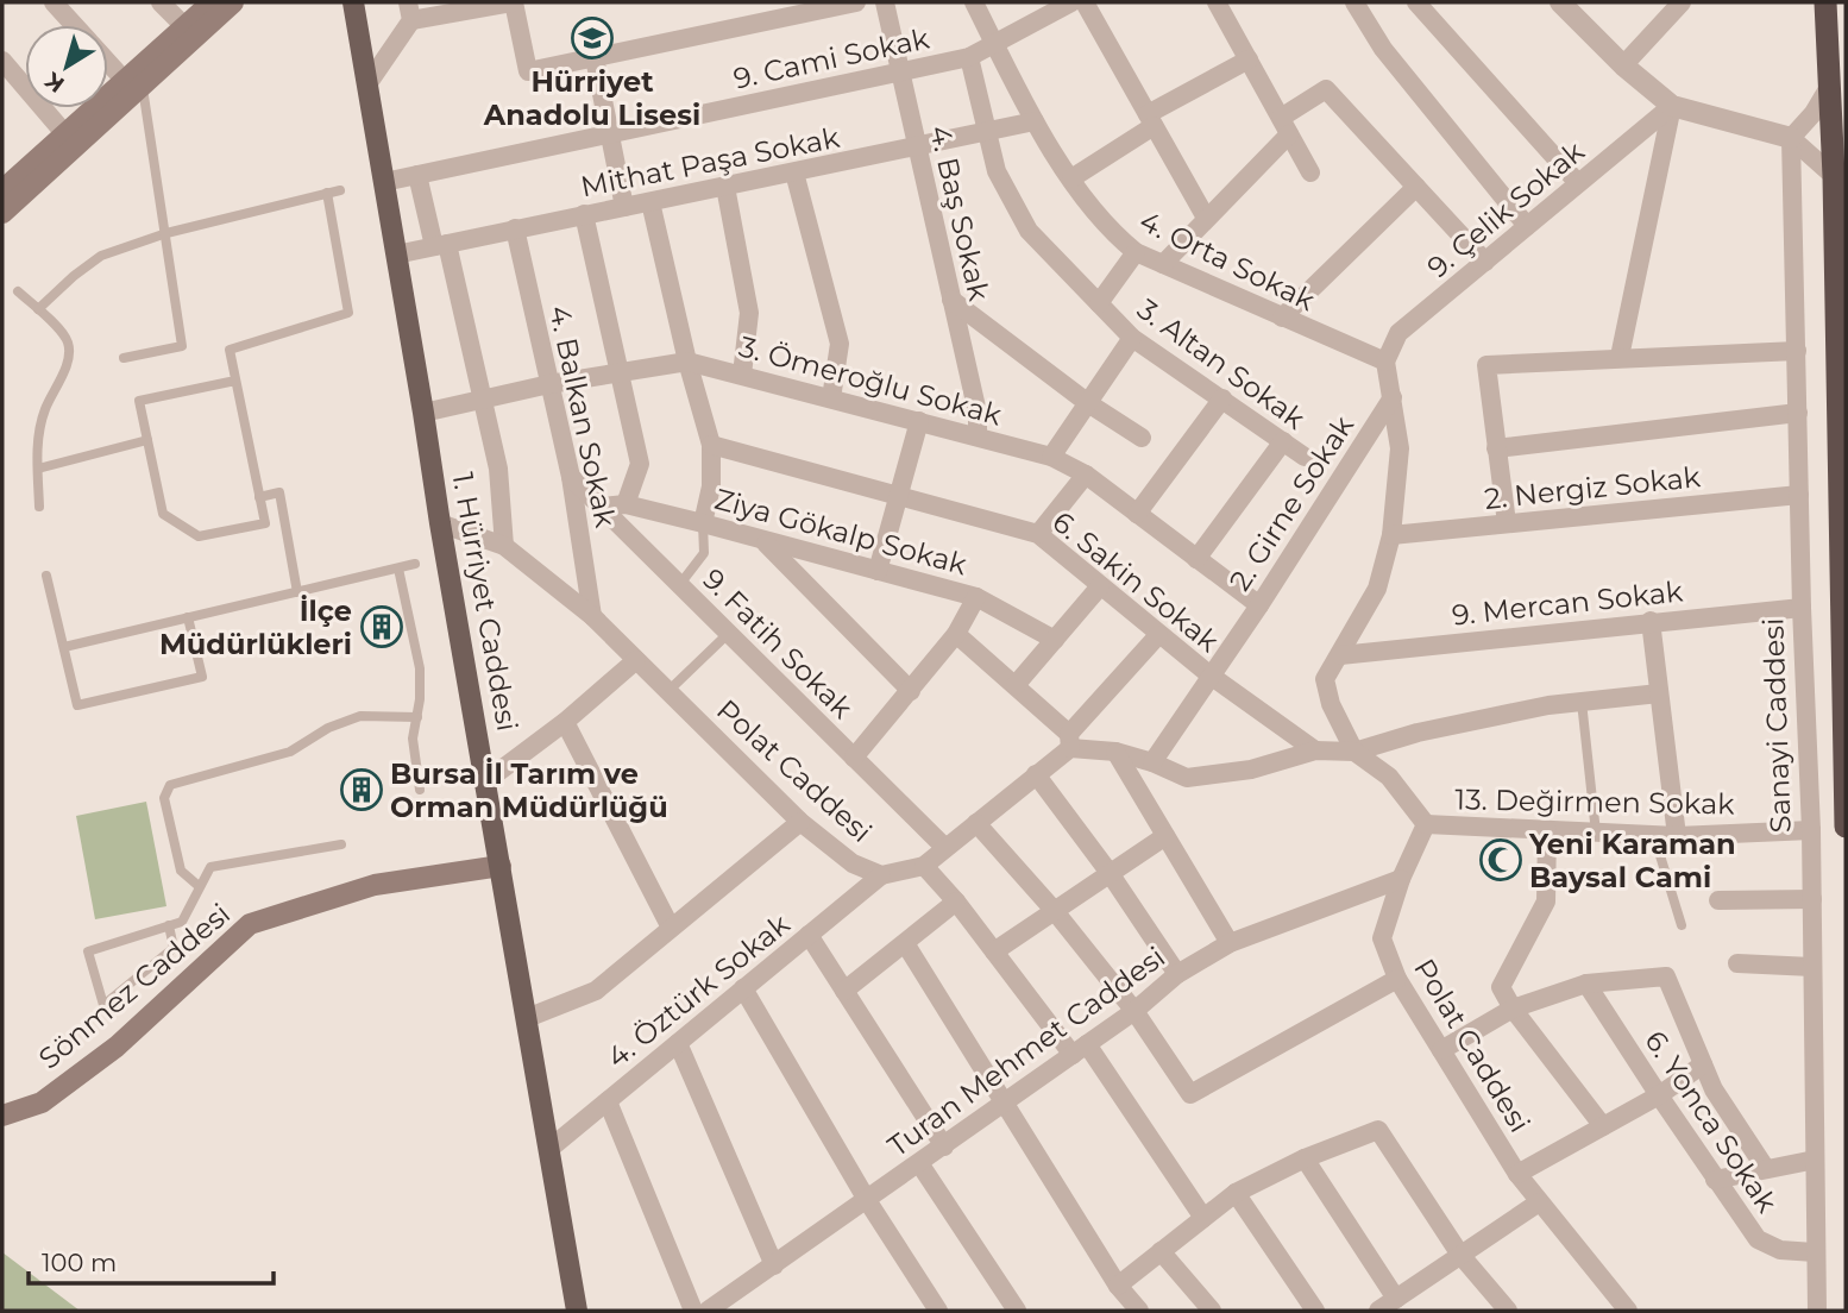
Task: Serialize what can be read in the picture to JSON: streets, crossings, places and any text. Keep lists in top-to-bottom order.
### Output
{
  "streets": {
    "main road": ["1. Hürriyet Caddesi", "Sönmez Caddesi"],
    "street": [
      "9. Cami Sokak",
      "Mithat Paşa Sokak",
      "9. Çelik Sokak",
      "4. Baş Sokak",
      "4. Orta Sokak",
      "3. Altan Sokak",
      "3. Ömeroğlu Sokak",
      "4. Balkan Sokak",
      "2. Nergiz Sokak",
      "2. Girne Sokak",
      "Ziya Gökalp Sokak",
      "6. Sakin Sokak",
      "9. Mercan Sokak",
      "9. Fatih Sokak",
      "Sanayi Caddesi",
      "Polat Caddesi",
      "13. Değirmen Sokak",
      "4. Öztürk Sokak",
      "Turan Mehmet Caddesi",
      "6. Yonca Sokak"
    ]
  },
  "crossings": [
    ["9. Cami Sokak", "4. Baş Sokak"],
    ["9. Cami Sokak", "4. Orta Sokak"],
    ["9. Cami Sokak", "3. Altan Sokak"],
    ["9. Cami Sokak", "1. Hürriyet Caddesi"],
    ["Mithat Paşa Sokak", "4. Baş Sokak"],
    ["Mithat Paşa Sokak", "4. Orta Sokak"],
    ["Mithat Paşa Sokak", "3. Altan Sokak"],
    ["Mithat Paşa Sokak", "4. Balkan Sokak"],
    ["Mithat Paşa Sokak", "1. Hürriyet Caddesi"],
    ["9. Çelik Sokak", "4. Orta Sokak"],
    ["4. Baş Sokak", "3. Ömeroğlu Sokak"],
    ["3. Ömeroğlu Sokak", "4. Balkan Sokak"],
    ["3. Ömeroğlu Sokak", "2. Girne Sokak"],
    ["3. Ömeroğlu Sokak", "1. Hürriyet Caddesi"],
    ["4. Balkan Sokak", "9. Fatih Sokak"],
    ["4. Balkan Sokak", "Polat Caddesi"],
    ["2. Nergiz Sokak", "Sanayi Caddesi"],
    ["2. Girne Sokak", "6. Sakin Sokak"],
    ["Ziya Gökalp Sokak", "9. Fatih Sokak"],
    ["6. Sakin Sokak", "Polat Caddesi"],
    ["1. Hürriyet Caddesi", "Polat Caddesi"],
    ["1. Hürriyet Caddesi", "Sönmez Caddesi"],
    ["1. Hürriyet Caddesi", "4. Öztürk Sokak"],
    ["9. Mercan Sokak", "Sanayi Caddesi"],
    ["9. Fatih Sokak", "Polat Caddesi"],
    ["Sanayi Caddesi", "13. Değirmen Sokak"],
    ["Sanayi Caddesi", "6. Yonca Sokak"],
    ["Polat Caddesi", "13. Değirmen Sokak"],
    ["Polat Caddesi", "4. Öztürk Sokak"],
    ["Polat Caddesi", "Turan Mehmet Caddesi"]
  ],
  "places": {
    "school or university": ["Hürriyet Anadolu Lisesi"],
    "building": ["İlçe Müdürlükleri", "Bursa İl Tarım ve Orman Müdürlüğü"],
    "mosque": ["Yeni Karaman Baysal Cami"]
  },
  "scale_bar": "100 m",
  "north": "bottom left"
}
